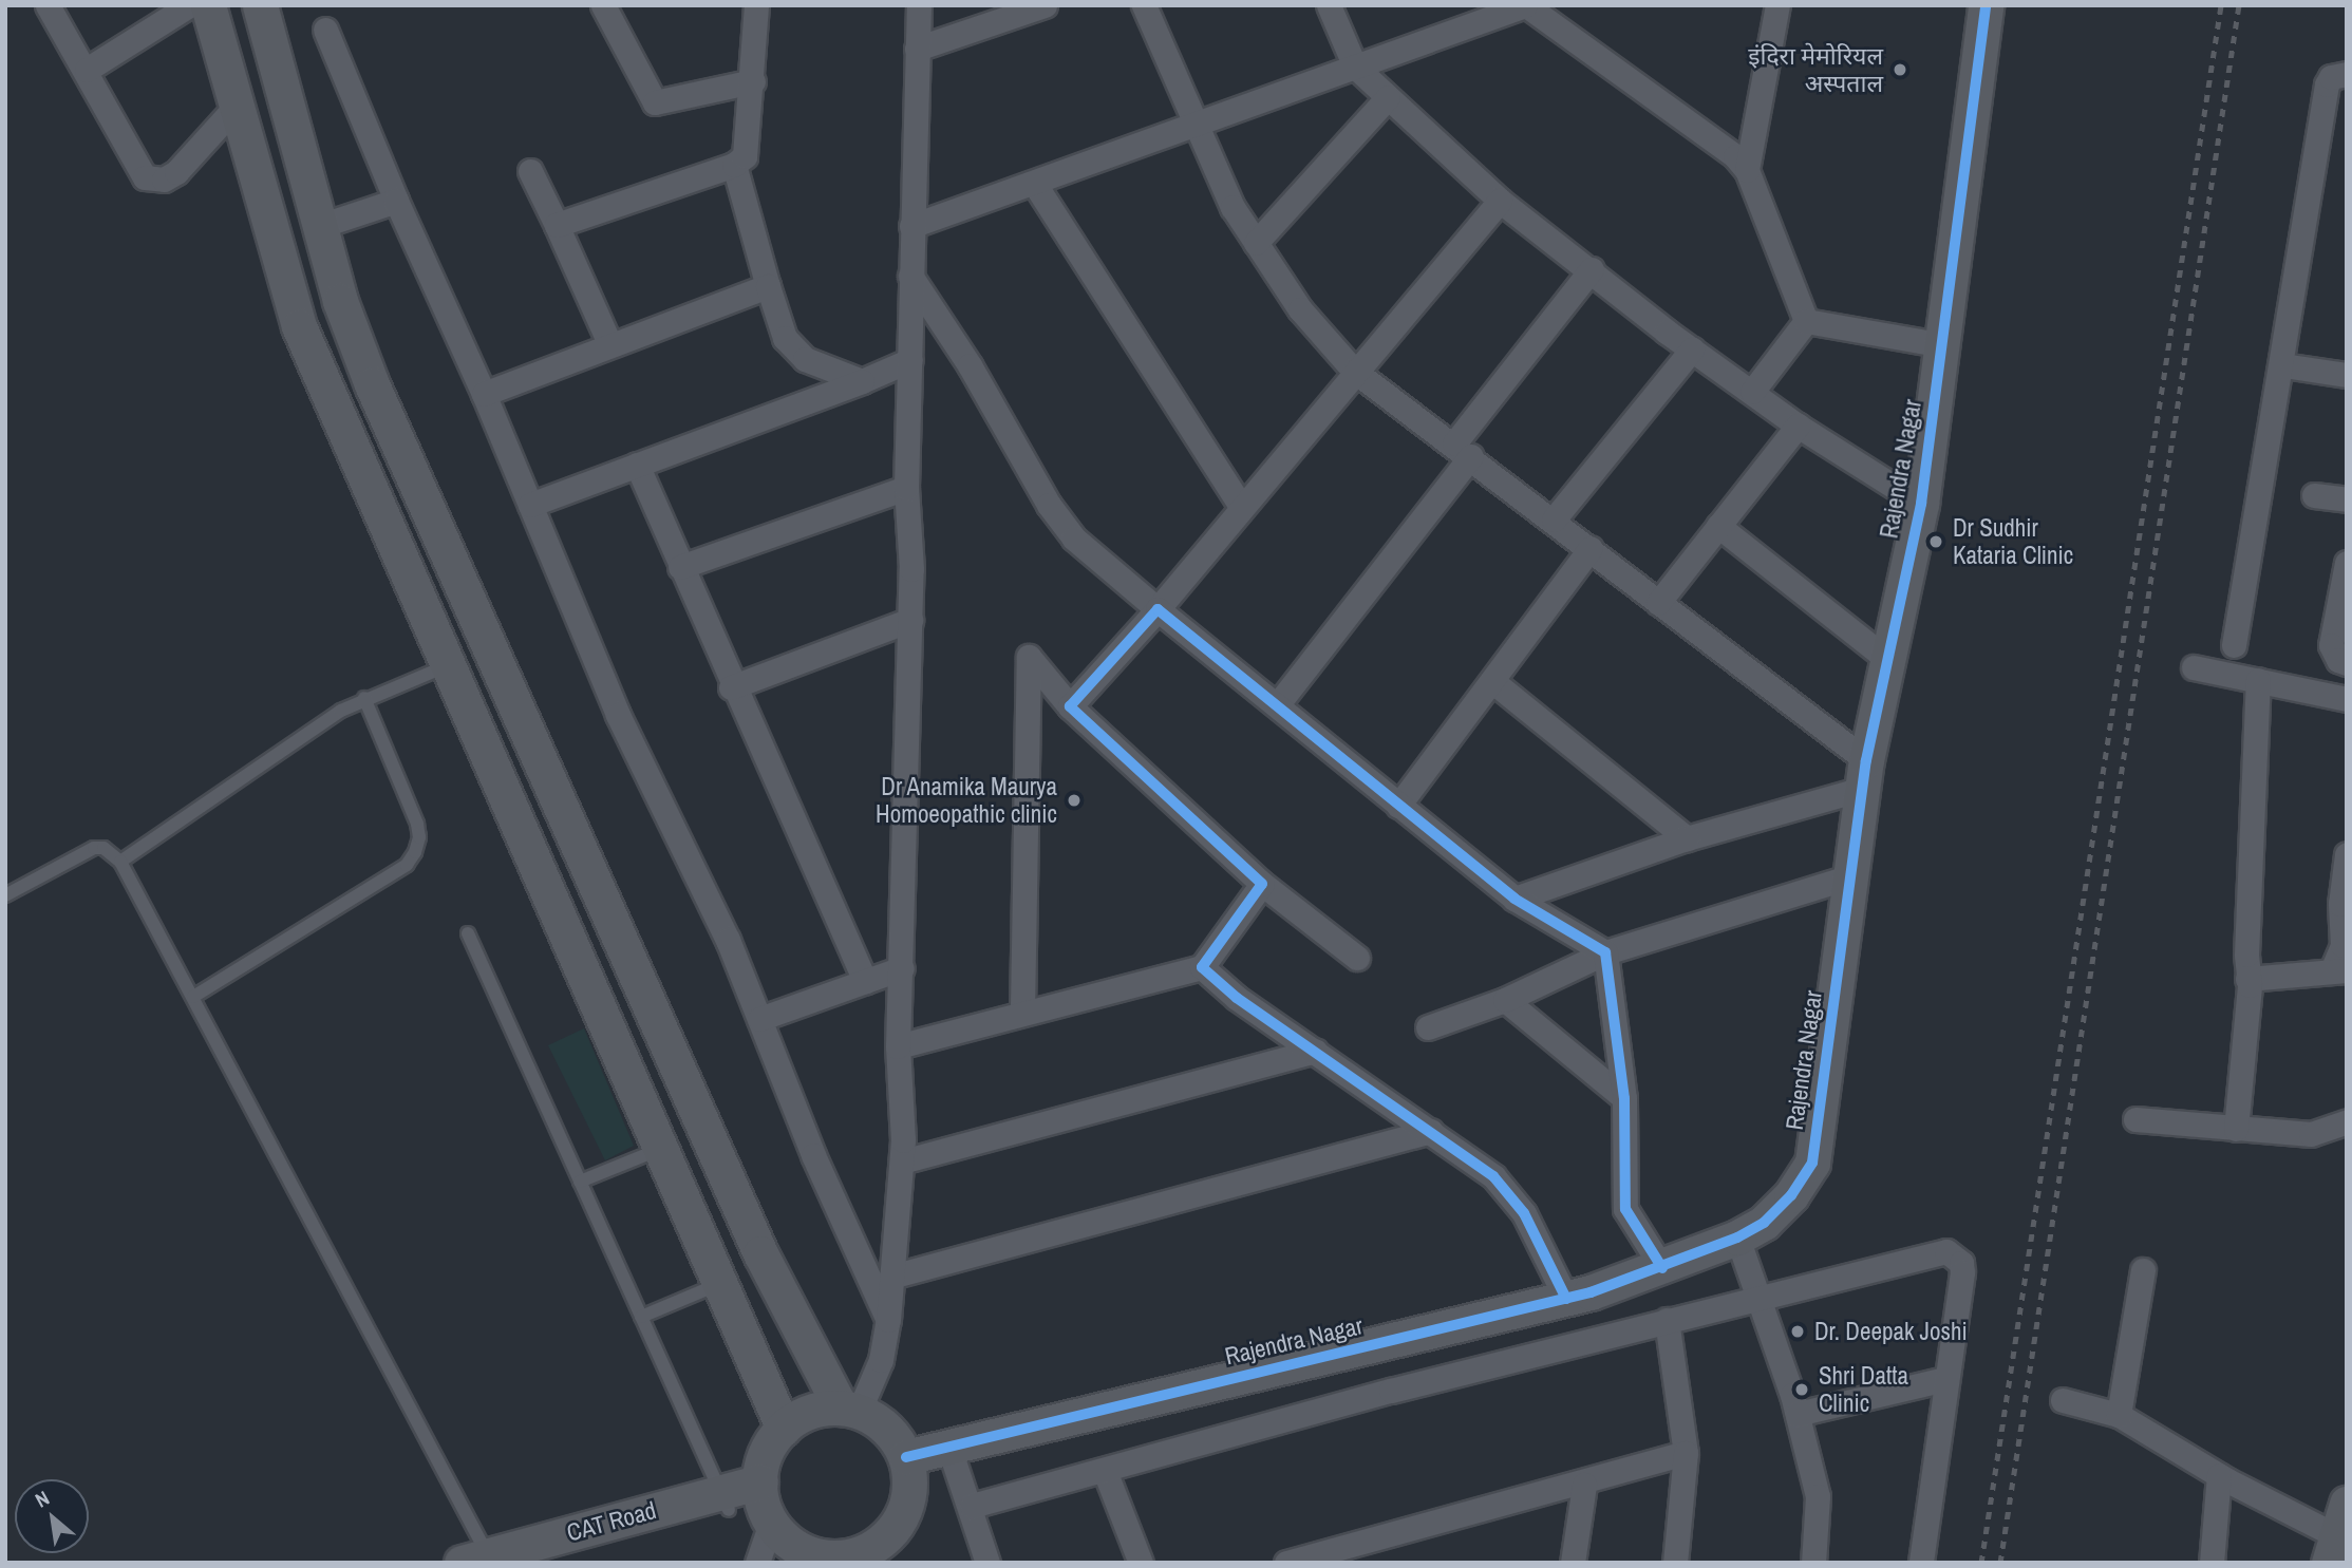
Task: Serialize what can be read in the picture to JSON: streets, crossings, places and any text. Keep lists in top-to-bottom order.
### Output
{
  "streets": {
    "main road": ["Rajendra Nagar", "CAT Road"]
  },
  "crossings": [
    ["Rajendra Nagar", "CAT Road"]
  ],
  "places": [
    "इंदिरा मेमोरियल अस्पताल",
    "Dr Sudhir Kataria Clinic",
    "Dr Anamika Maurya Homoeopathic clinic",
    "Dr. Deepak Joshi",
    "Shri Datta Clinic"
  ],
  "north": "top left"
}
